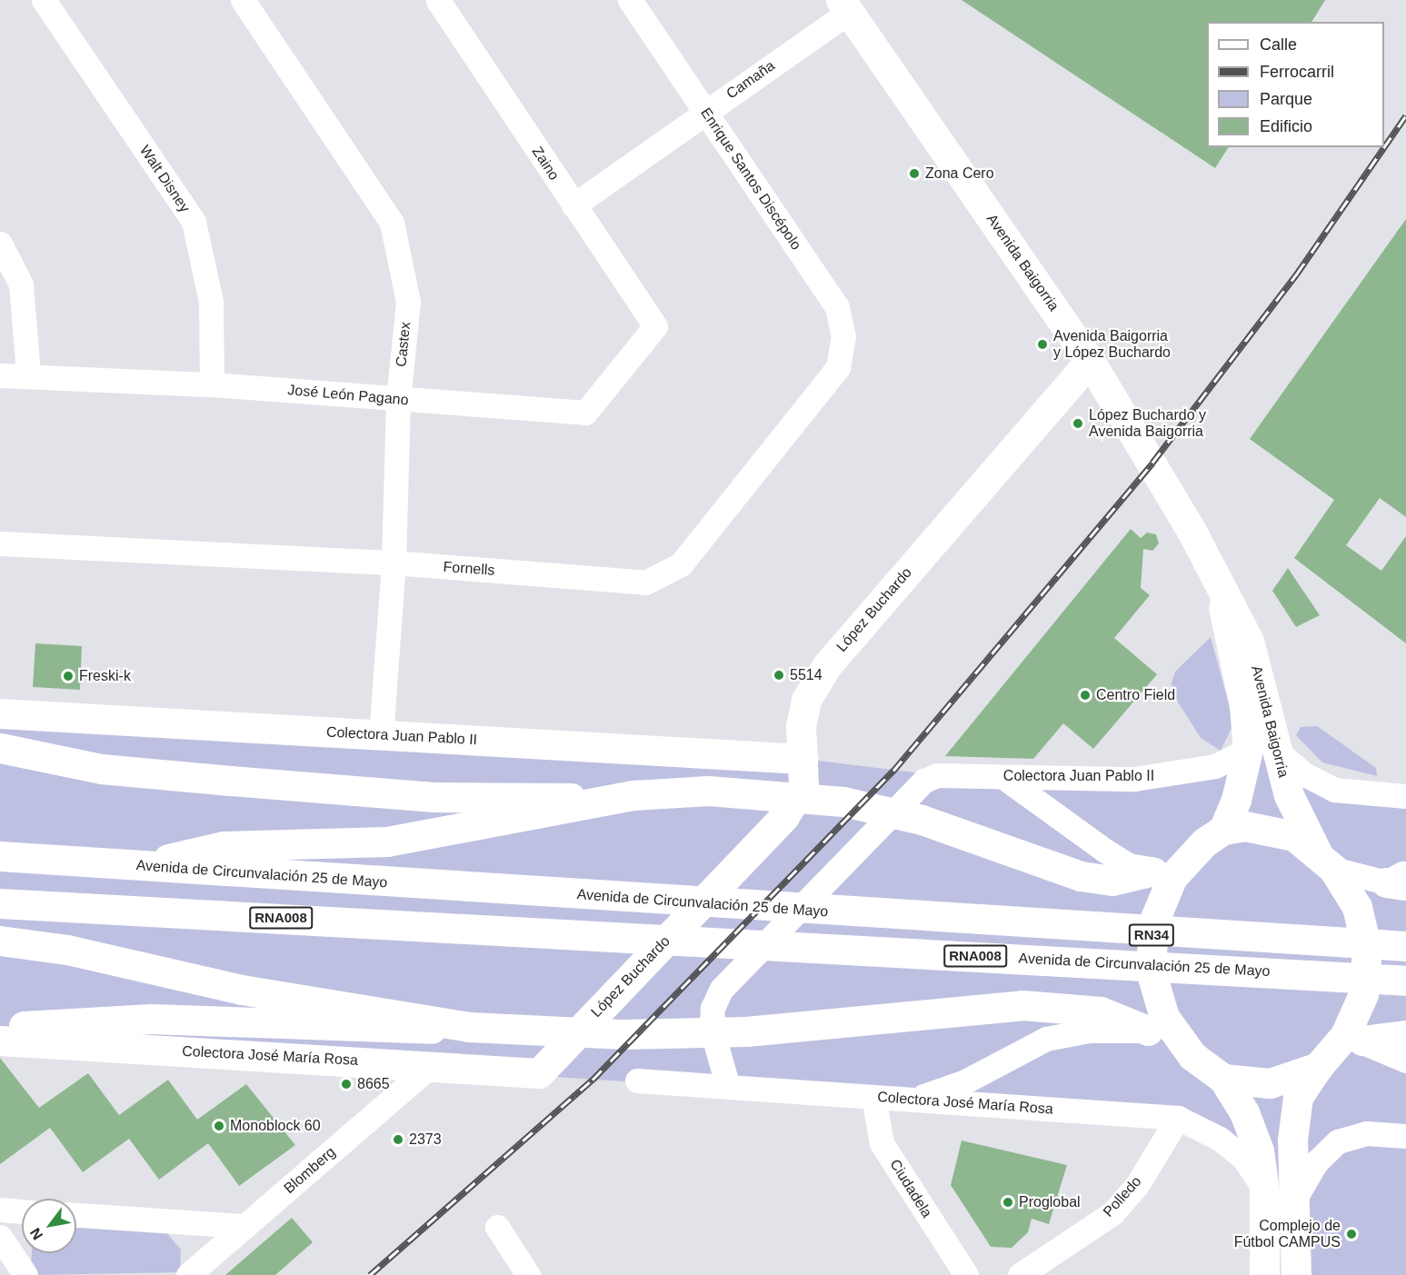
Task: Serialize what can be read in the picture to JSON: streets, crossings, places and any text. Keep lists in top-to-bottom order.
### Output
{
  "streets": {
    "main road": [
      "Avenida Baigorria",
      "López Buchardo",
      "Colectora Juan Pablo II",
      "Avenida de Circunvalación 25 de Mayo",
      "RNA008",
      "RN34",
      "Colectora José María Rosa"
    ],
    "street": [
      "Camaña",
      "Zaino",
      "Walt Disney",
      "Enrique Santos Discépolo",
      "Castex",
      "José León Pagano",
      "Fornells",
      "Blomberg",
      "Ciudadela",
      "Polledo"
    ]
  },
  "crossings": [
    ["Camaña", "Zaino"],
    ["Camaña", "Enrique Santos Discépolo"],
    ["Camaña", "Avenida Baigorria"],
    ["Zaino", "José León Pagano"],
    ["Walt Disney", "José León Pagano"],
    ["Enrique Santos Discépolo", "Fornells"],
    ["Avenida Baigorria", "López Buchardo"],
    ["Avenida Baigorria", "Colectora Juan Pablo II"],
    ["Avenida Baigorria", "RN34"],
    ["Castex", "José León Pagano"],
    ["Castex", "Fornells"],
    ["Castex", "Colectora Juan Pablo II"],
    ["López Buchardo", "Colectora Juan Pablo II"],
    ["López Buchardo", "Colectora José María Rosa"],
    ["Colectora Juan Pablo II", "Colectora José María Rosa"],
    ["RN34", "Colectora José María Rosa"],
    ["Colectora José María Rosa", "Blomberg"],
    ["Colectora José María Rosa", "Ciudadela"],
    ["Colectora José María Rosa", "Polledo"]
  ],
  "places": [
    "Zona Cero",
    "Avenida Baigorria y López Buchardo",
    "López Buchardo y Avenida Baigorria",
    "5514",
    "Freski-k",
    "Centro Field",
    "8665",
    "Monoblock 60",
    "2373",
    "Proglobal",
    "Complejo de Fútbol CAMPUS"
  ],
  "legend": [
    "Calle",
    "Ferrocarril",
    "Parque",
    "Edificio"
  ],
  "north": "bottom left"
}
